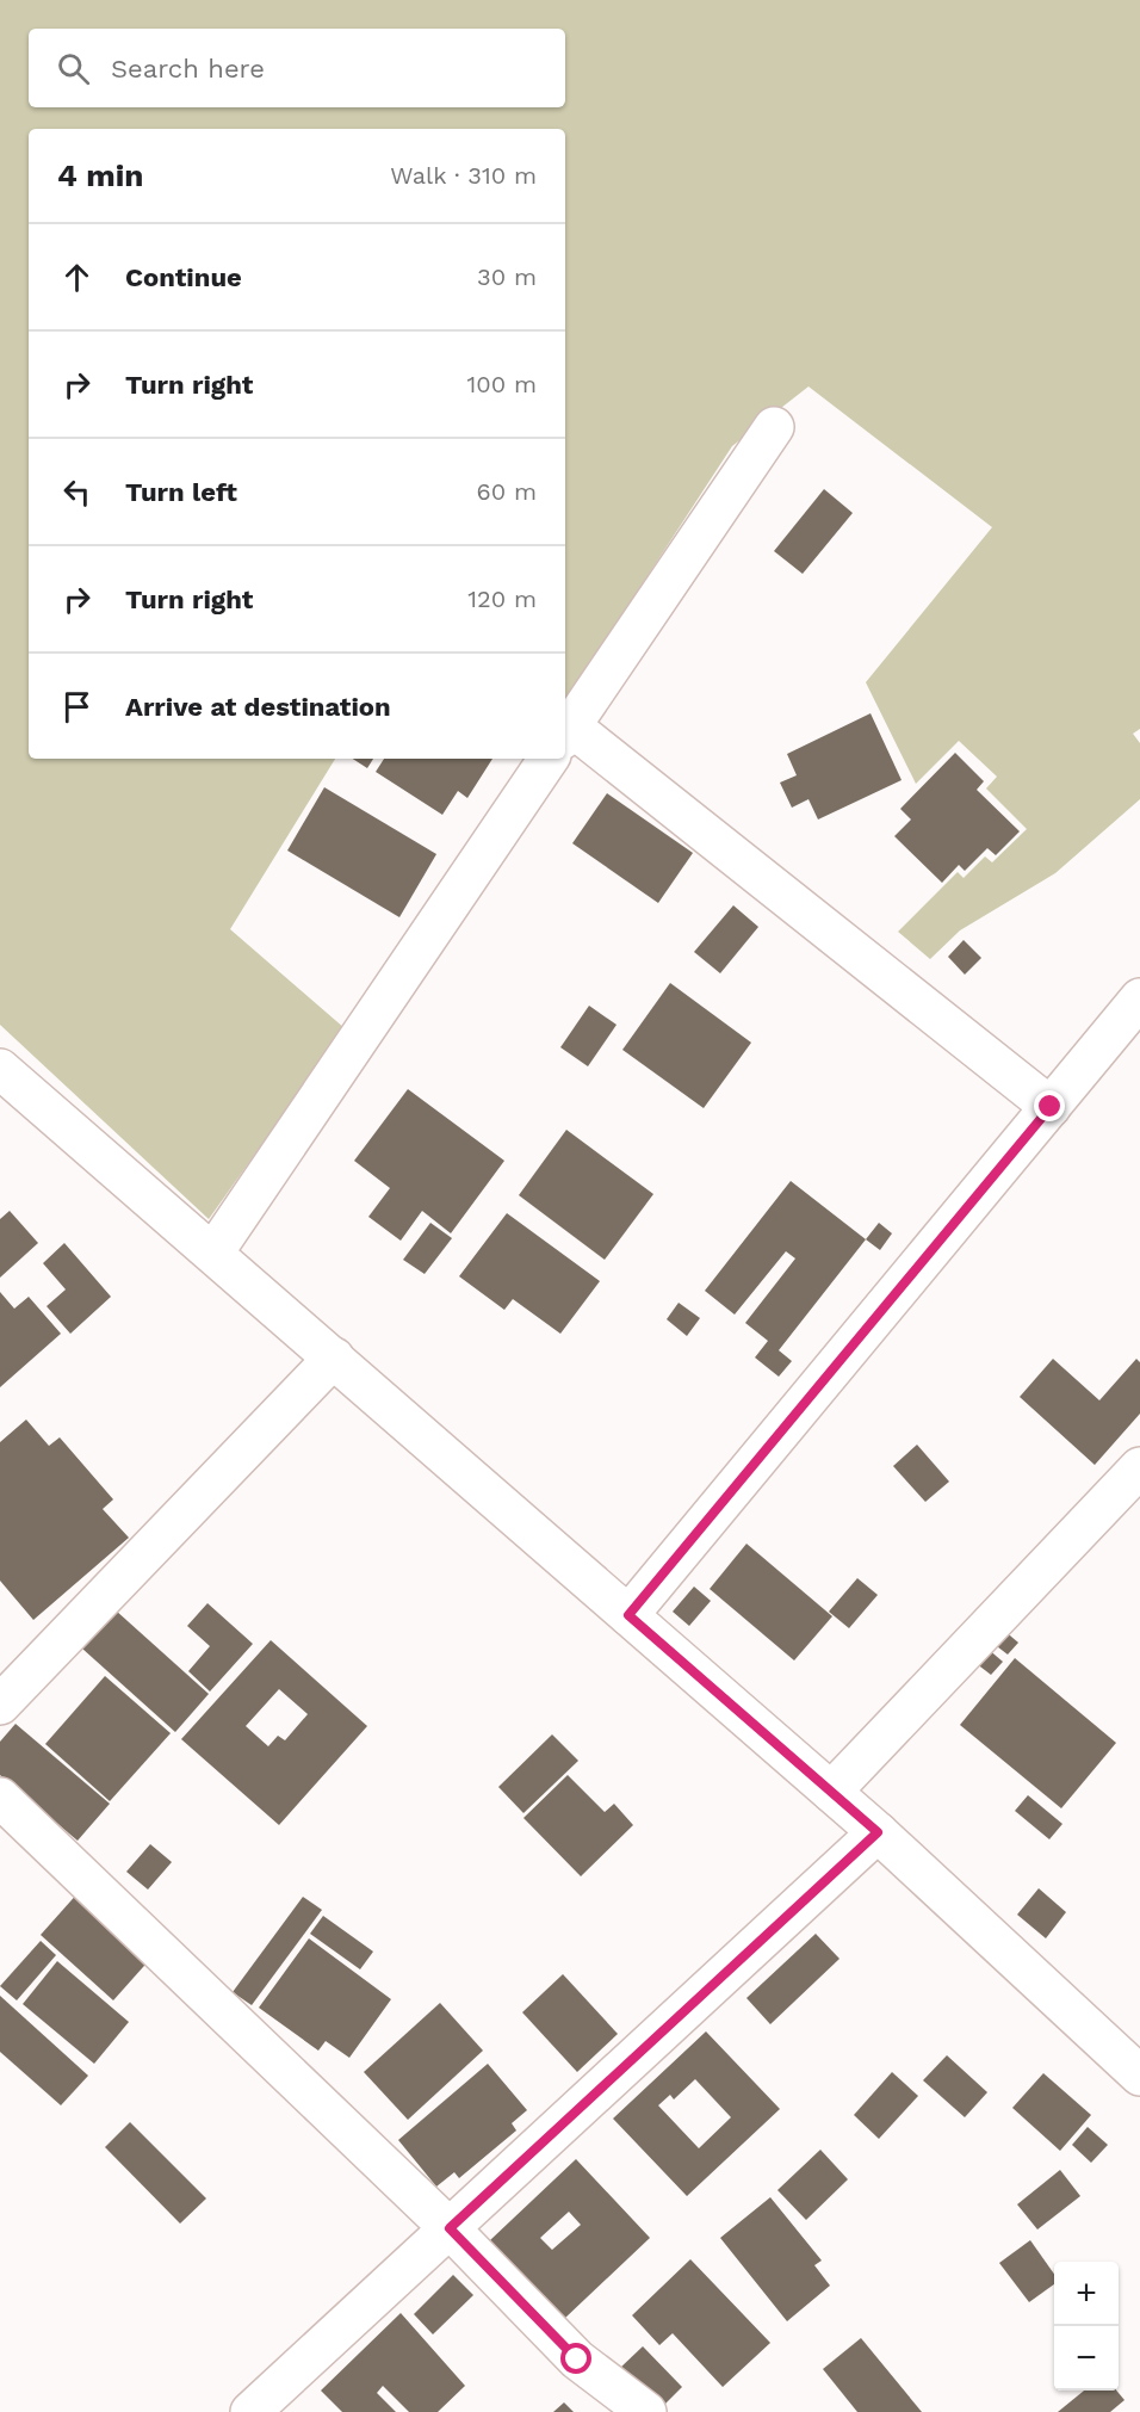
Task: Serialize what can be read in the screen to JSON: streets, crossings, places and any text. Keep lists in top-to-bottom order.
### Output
{
  "page": {
    "search": "Search here",
    "heading": ["4 min", "Walk · 310 m"],
    "list": [
      ["Continue", "30 m"],
      ["Turn right", "100 m"],
      ["Turn left", "60 m"],
      ["Turn right", "120 m"],
      "Arrive at destination"
    ],
    "map_buttons": ["+", "−"]
  }
}
